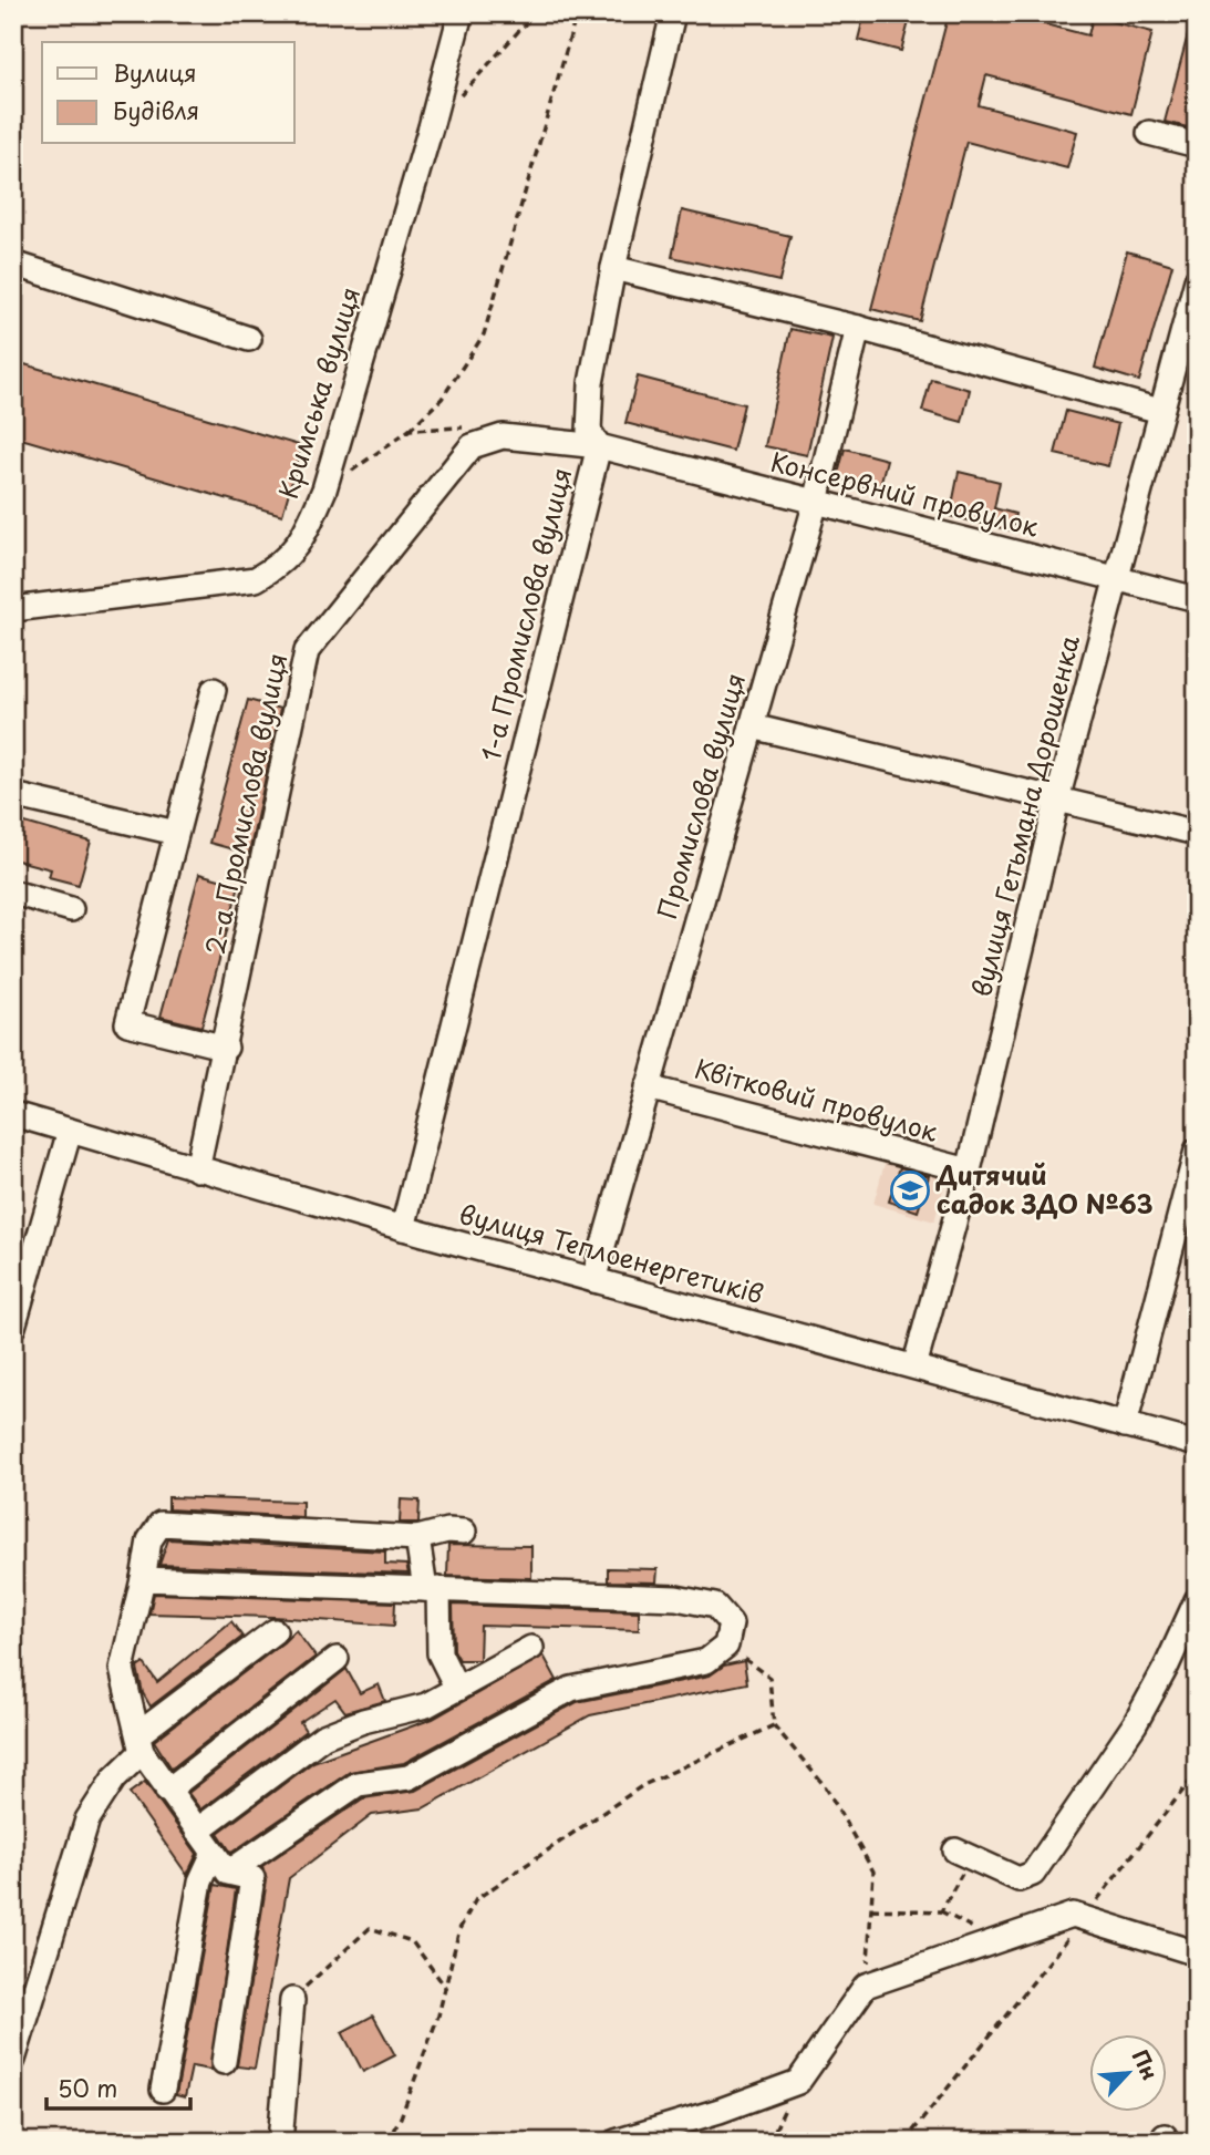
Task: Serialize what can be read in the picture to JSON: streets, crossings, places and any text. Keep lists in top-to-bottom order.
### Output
{
  "streets": {
    "street": [
      "Кримська вулиця",
      "Консервний провулок",
      "1-а Промислова вулиця",
      "Промислова вулиця",
      "2-а Промислова вулиця",
      "вулиця Гетьмана Дорошенка",
      "Квітковий провулок",
      "вулиця Теплоенергетиків"
    ]
  },
  "crossings": [
    ["Консервний провулок", "1-а Промислова вулиця"],
    ["Консервний провулок", "Промислова вулиця"],
    ["Консервний провулок", "2-а Промислова вулиця"],
    ["Консервний провулок", "вулиця Гетьмана Дорошенка"],
    ["1-а Промислова вулиця", "2-а Промислова вулиця"],
    ["1-а Промислова вулиця", "вулиця Теплоенергетиків"],
    ["Промислова вулиця", "Квітковий провулок"],
    ["Промислова вулиця", "вулиця Теплоенергетиків"],
    ["2-а Промислова вулиця", "вулиця Теплоенергетиків"],
    ["вулиця Гетьмана Дорошенка", "Квітковий провулок"],
    ["вулиця Гетьмана Дорошенка", "вулиця Теплоенергетиків"]
  ],
  "places": {
    "school or university": ["Дитячий садок ЗДО №63"]
  },
  "legend": ["Вулиця", "Будівля"],
  "scale_bar": "50 m",
  "north": "top right"
}
